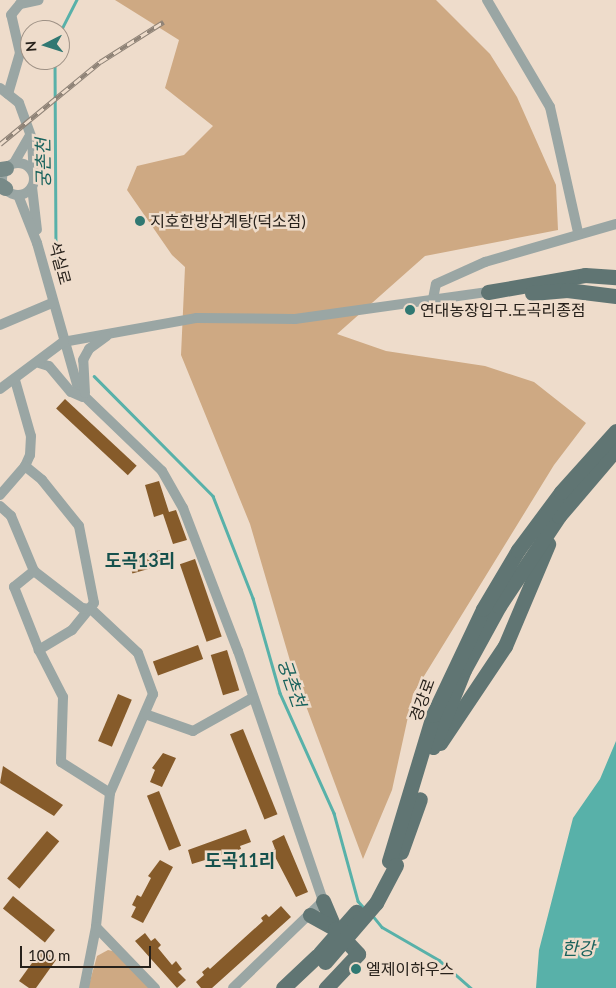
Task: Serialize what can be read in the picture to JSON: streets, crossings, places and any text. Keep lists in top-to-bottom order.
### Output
{
  "streets": {
    "main road": ["경강로"],
    "street": ["석실로"]
  },
  "districts": ["도곡13리", "도곡11리"],
  "water": ["궁촌천", "한강"],
  "places": ["지호한방삼계탕(덕소점)", "연대농장입구.도곡리종점", "엘제이하우스"],
  "scale_bar": "100 m",
  "north": "left"
}
